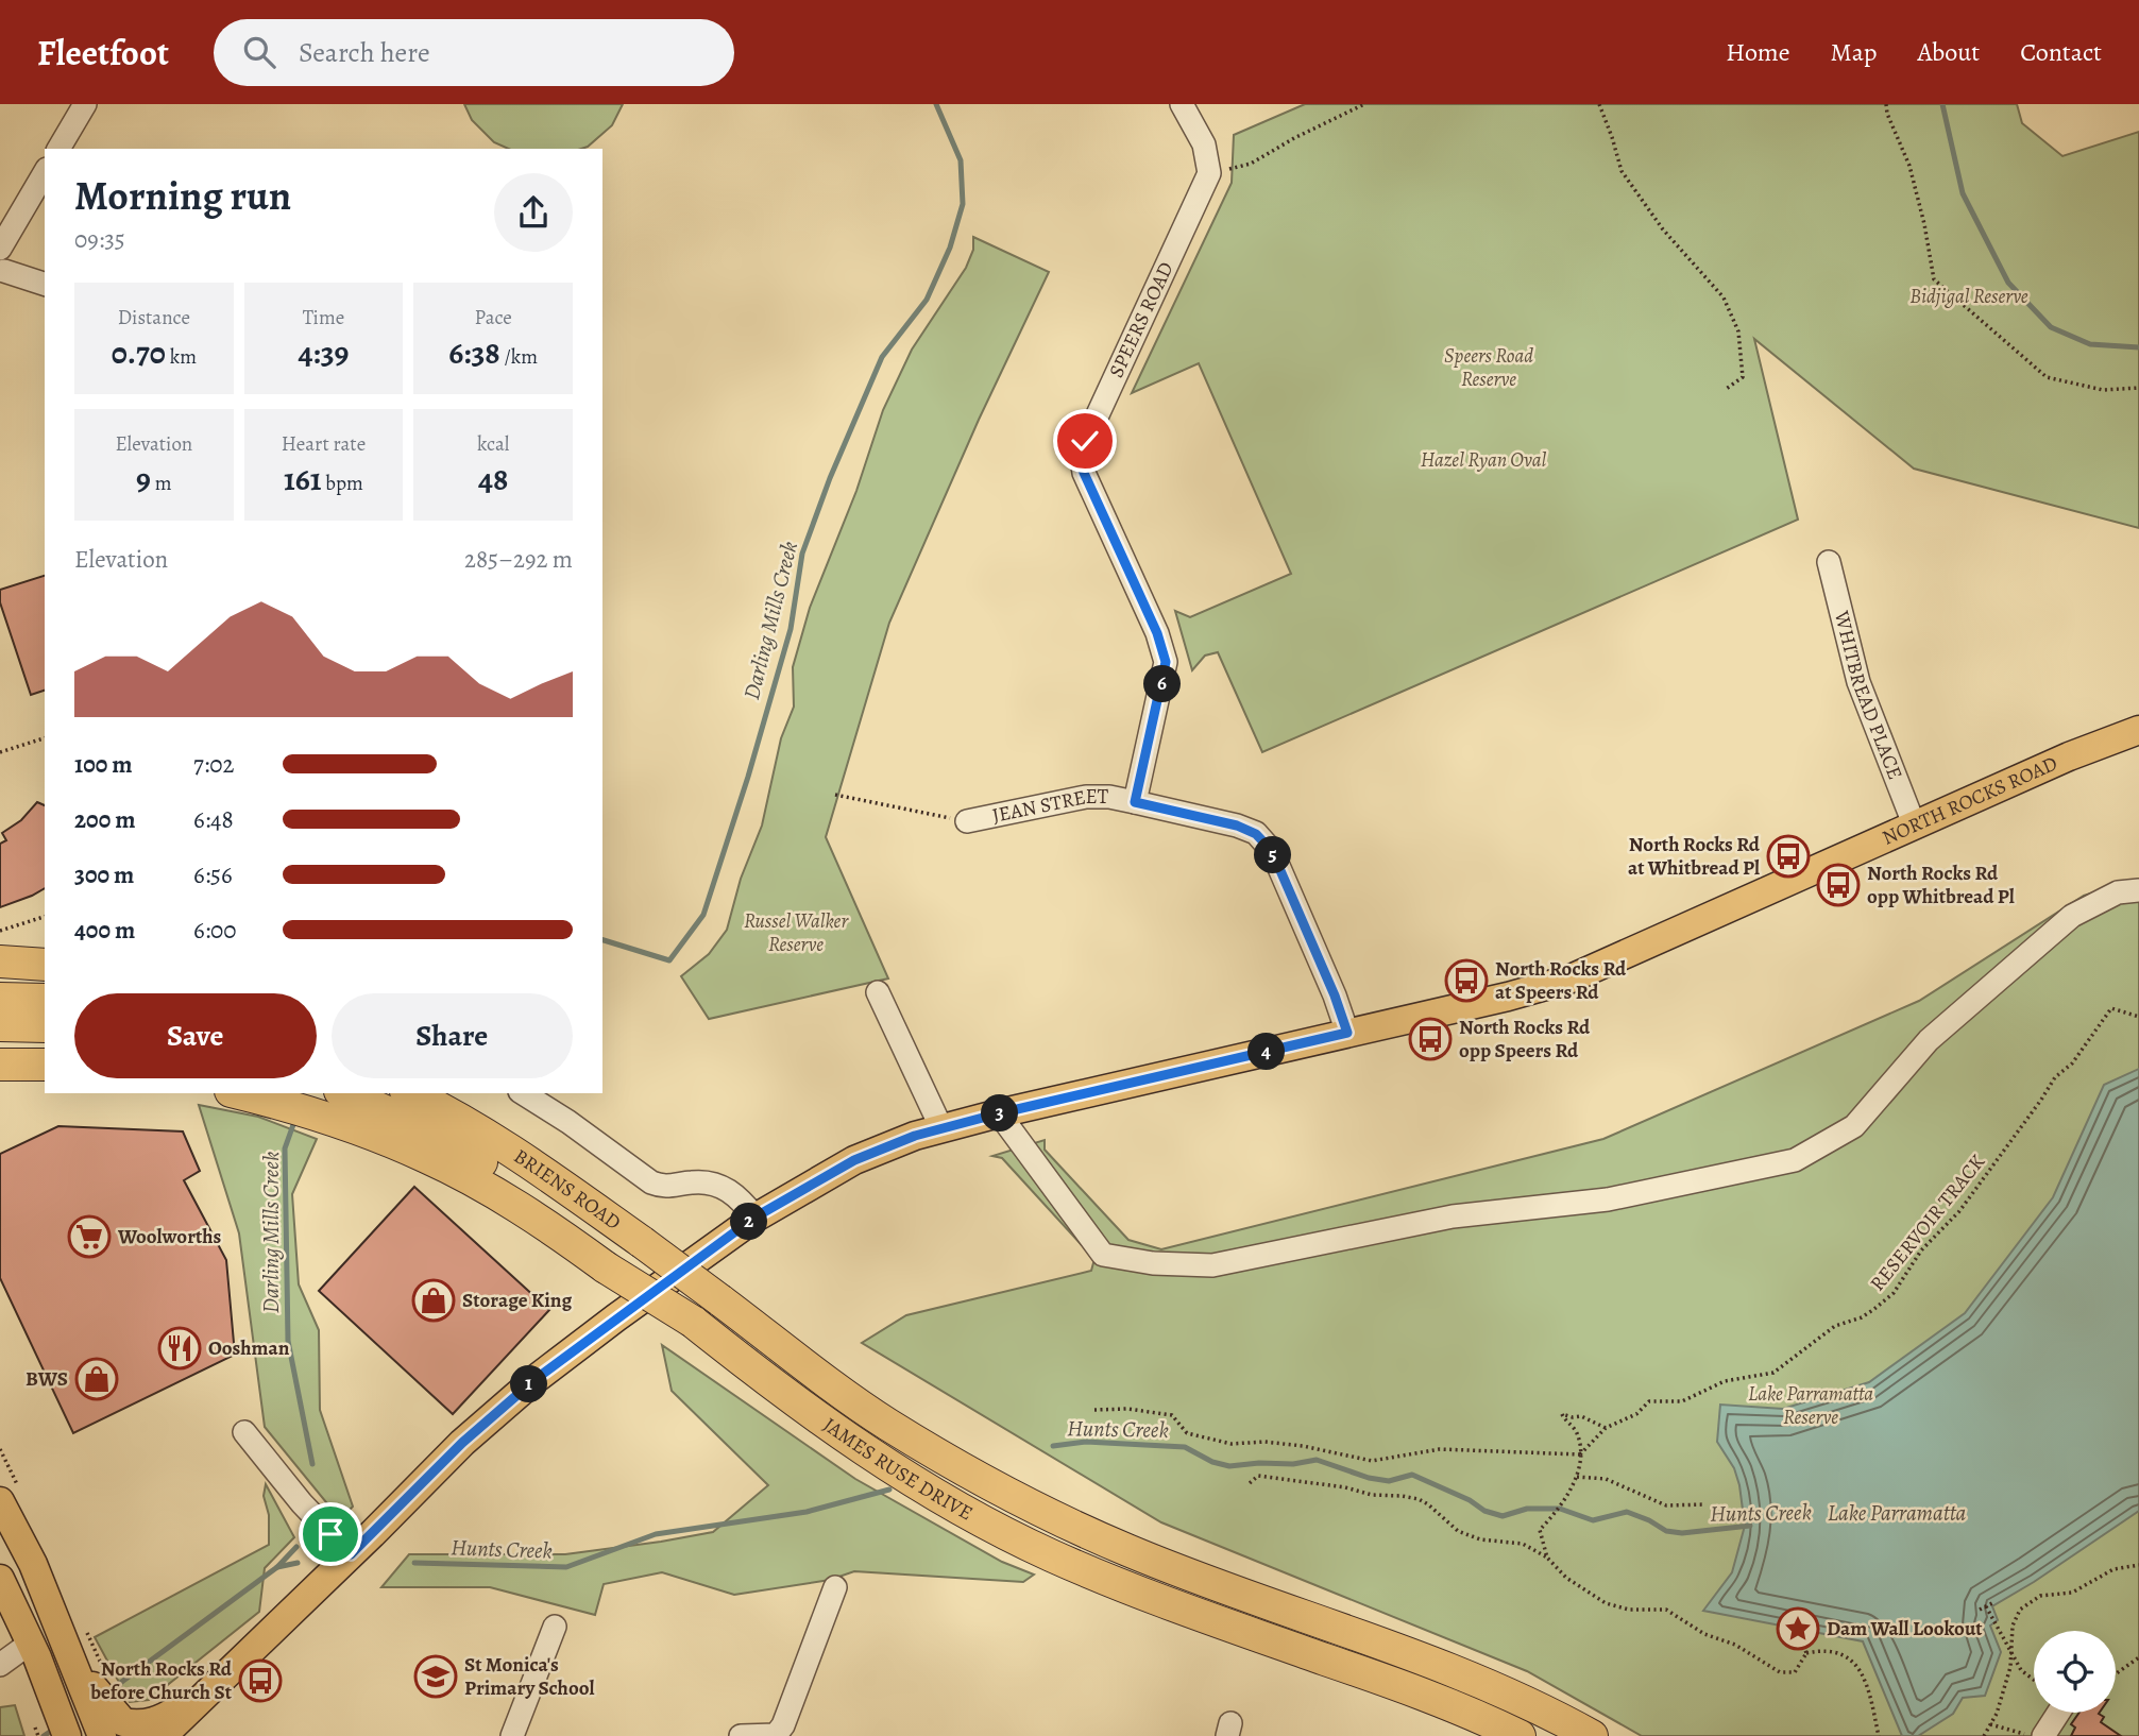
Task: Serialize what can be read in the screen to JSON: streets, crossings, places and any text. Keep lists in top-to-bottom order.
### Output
{
  "streets": {
    "highway": ["BRIENS ROAD", "JAMES RUSE DRIVE"],
    "main road": ["NORTH ROCKS ROAD"],
    "street": ["SPEERS ROAD", "WHITBREAD PLACE", "JEAN STREET"],
    "path": ["RESERVOIR TRACK"]
  },
  "crossings": [
    ["SPEERS ROAD", "JEAN STREET"],
    ["WHITBREAD PLACE", "NORTH ROCKS ROAD"],
    ["BRIENS ROAD", "JAMES RUSE DRIVE"]
  ],
  "water": ["Darling Mills Creek", "Hunts Creek", "Lake Parramatta"],
  "parks": [
    "Bidjigal Reserve",
    "Speers Road Reserve",
    "Hazel Ryan Oval",
    "Russel Walker Reserve",
    "Lake Parramatta Reserve"
  ],
  "places": {
    "bus stop": [
      "North Rocks Rd at Whitbread Pl",
      "North Rocks Rd opp Whitbread Pl",
      "North Rocks Rd at Speers Rd",
      "North Rocks Rd opp Speers Rd",
      "North Rocks Rd before Church St"
    ],
    "supermarket": ["Woolworths"],
    "shop": ["Storage King", "BWS"],
    "restaurant": ["Ooshman"],
    "place": ["Dam Wall Lookout"],
    "school or university": ["St Monica's Primary School"]
  },
  "page": {
    "header": "Fleetfoot",
    "search": "Search here",
    "nav": [
      "Home",
      "Map",
      "About",
      "Contact"
    ],
    "heading": ["Morning run", "09:35"],
    "stats": [
      ["Distance", "0.70 km"],
      ["Time", "4:39"],
      ["Pace", "6:38 /km"],
      ["Elevation", "9 m"],
      ["Heart rate", "161 bpm"],
      ["kcal", "48"]
    ],
    "chart": ["Elevation", "285–292 m"],
    "pins": [
      "6",
      "5",
      "4",
      "3",
      "2",
      "1"
    ],
    "list": [
      {
        "name": "100 m",
        "note": "7:02"
      },
      {
        "name": "200 m",
        "note": "6:48"
      },
      {
        "name": "300 m",
        "note": "6:56"
      },
      {
        "name": "400 m",
        "note": "6:00"
      }
    ],
    "buttons": ["Save", "Share"]
  }
}
